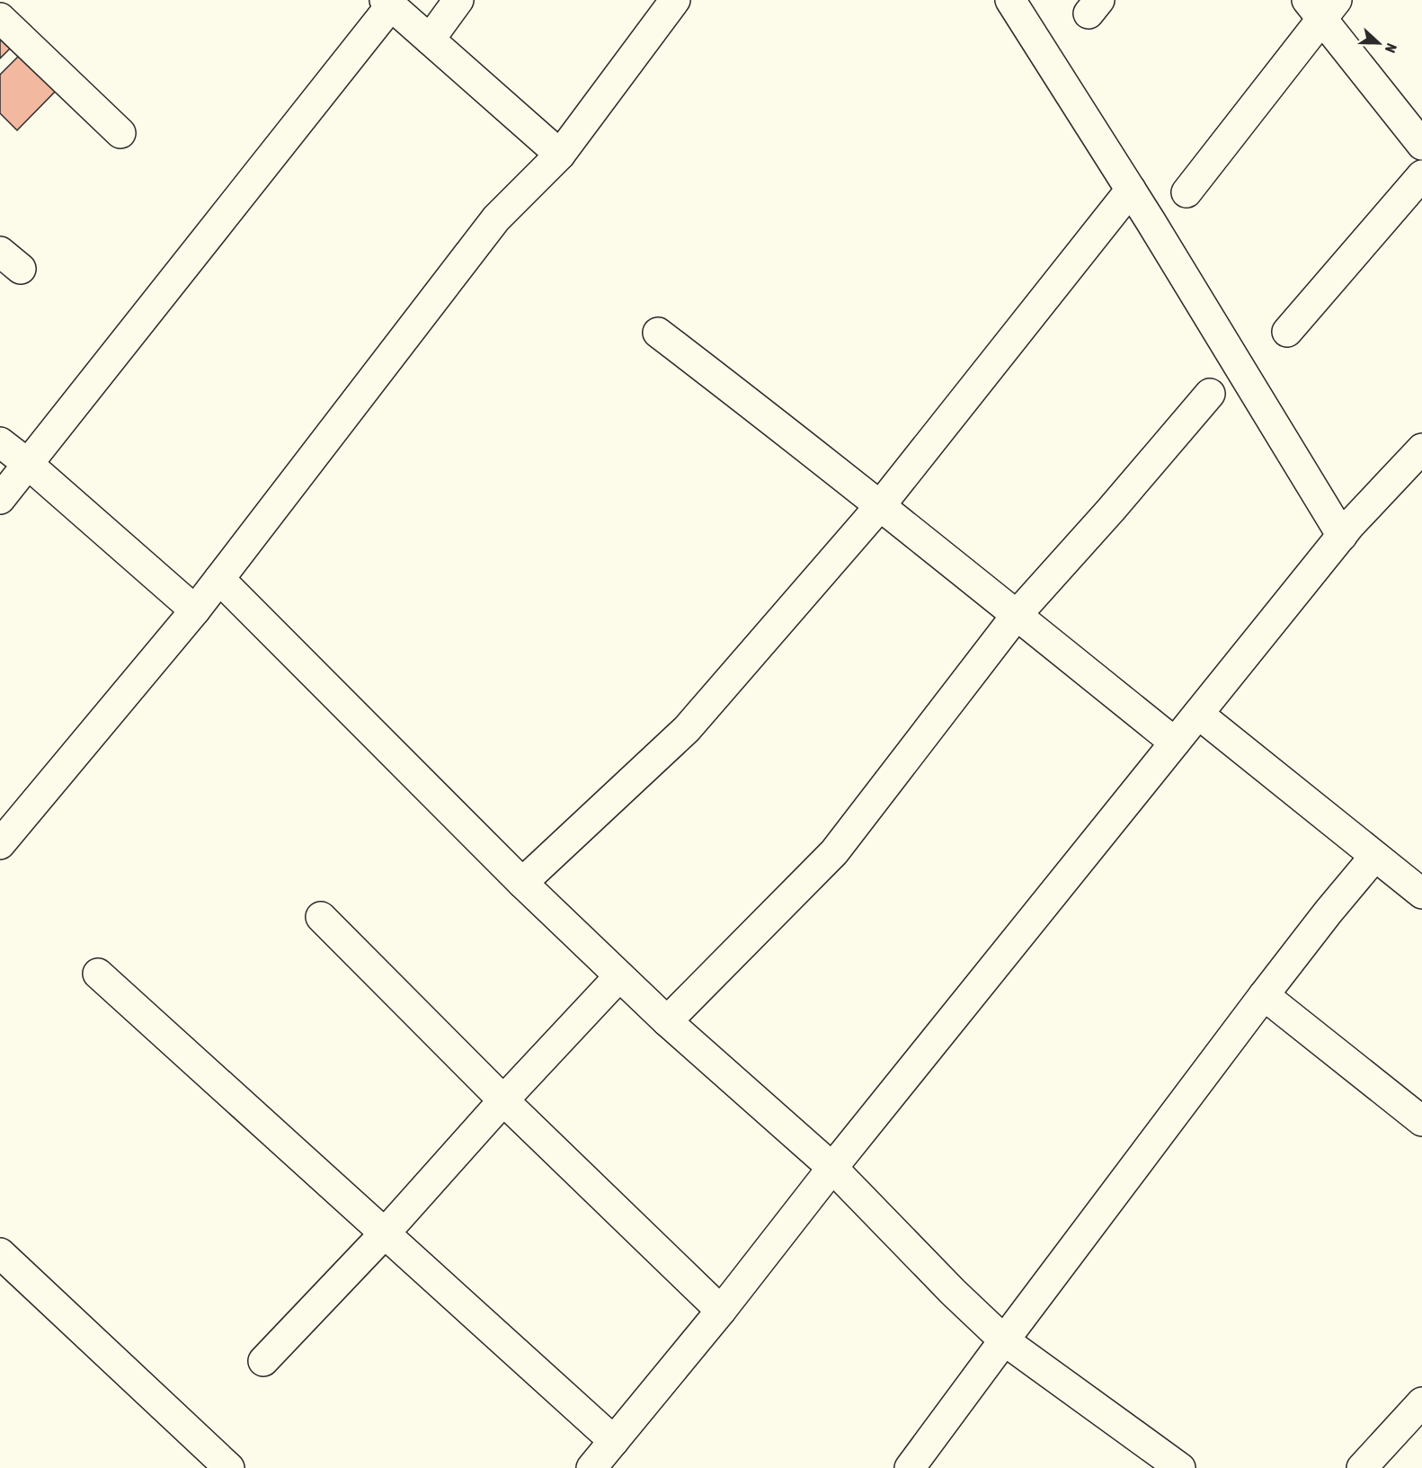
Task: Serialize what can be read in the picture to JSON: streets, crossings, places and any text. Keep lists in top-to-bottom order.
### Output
{
  "north": "right"
}
